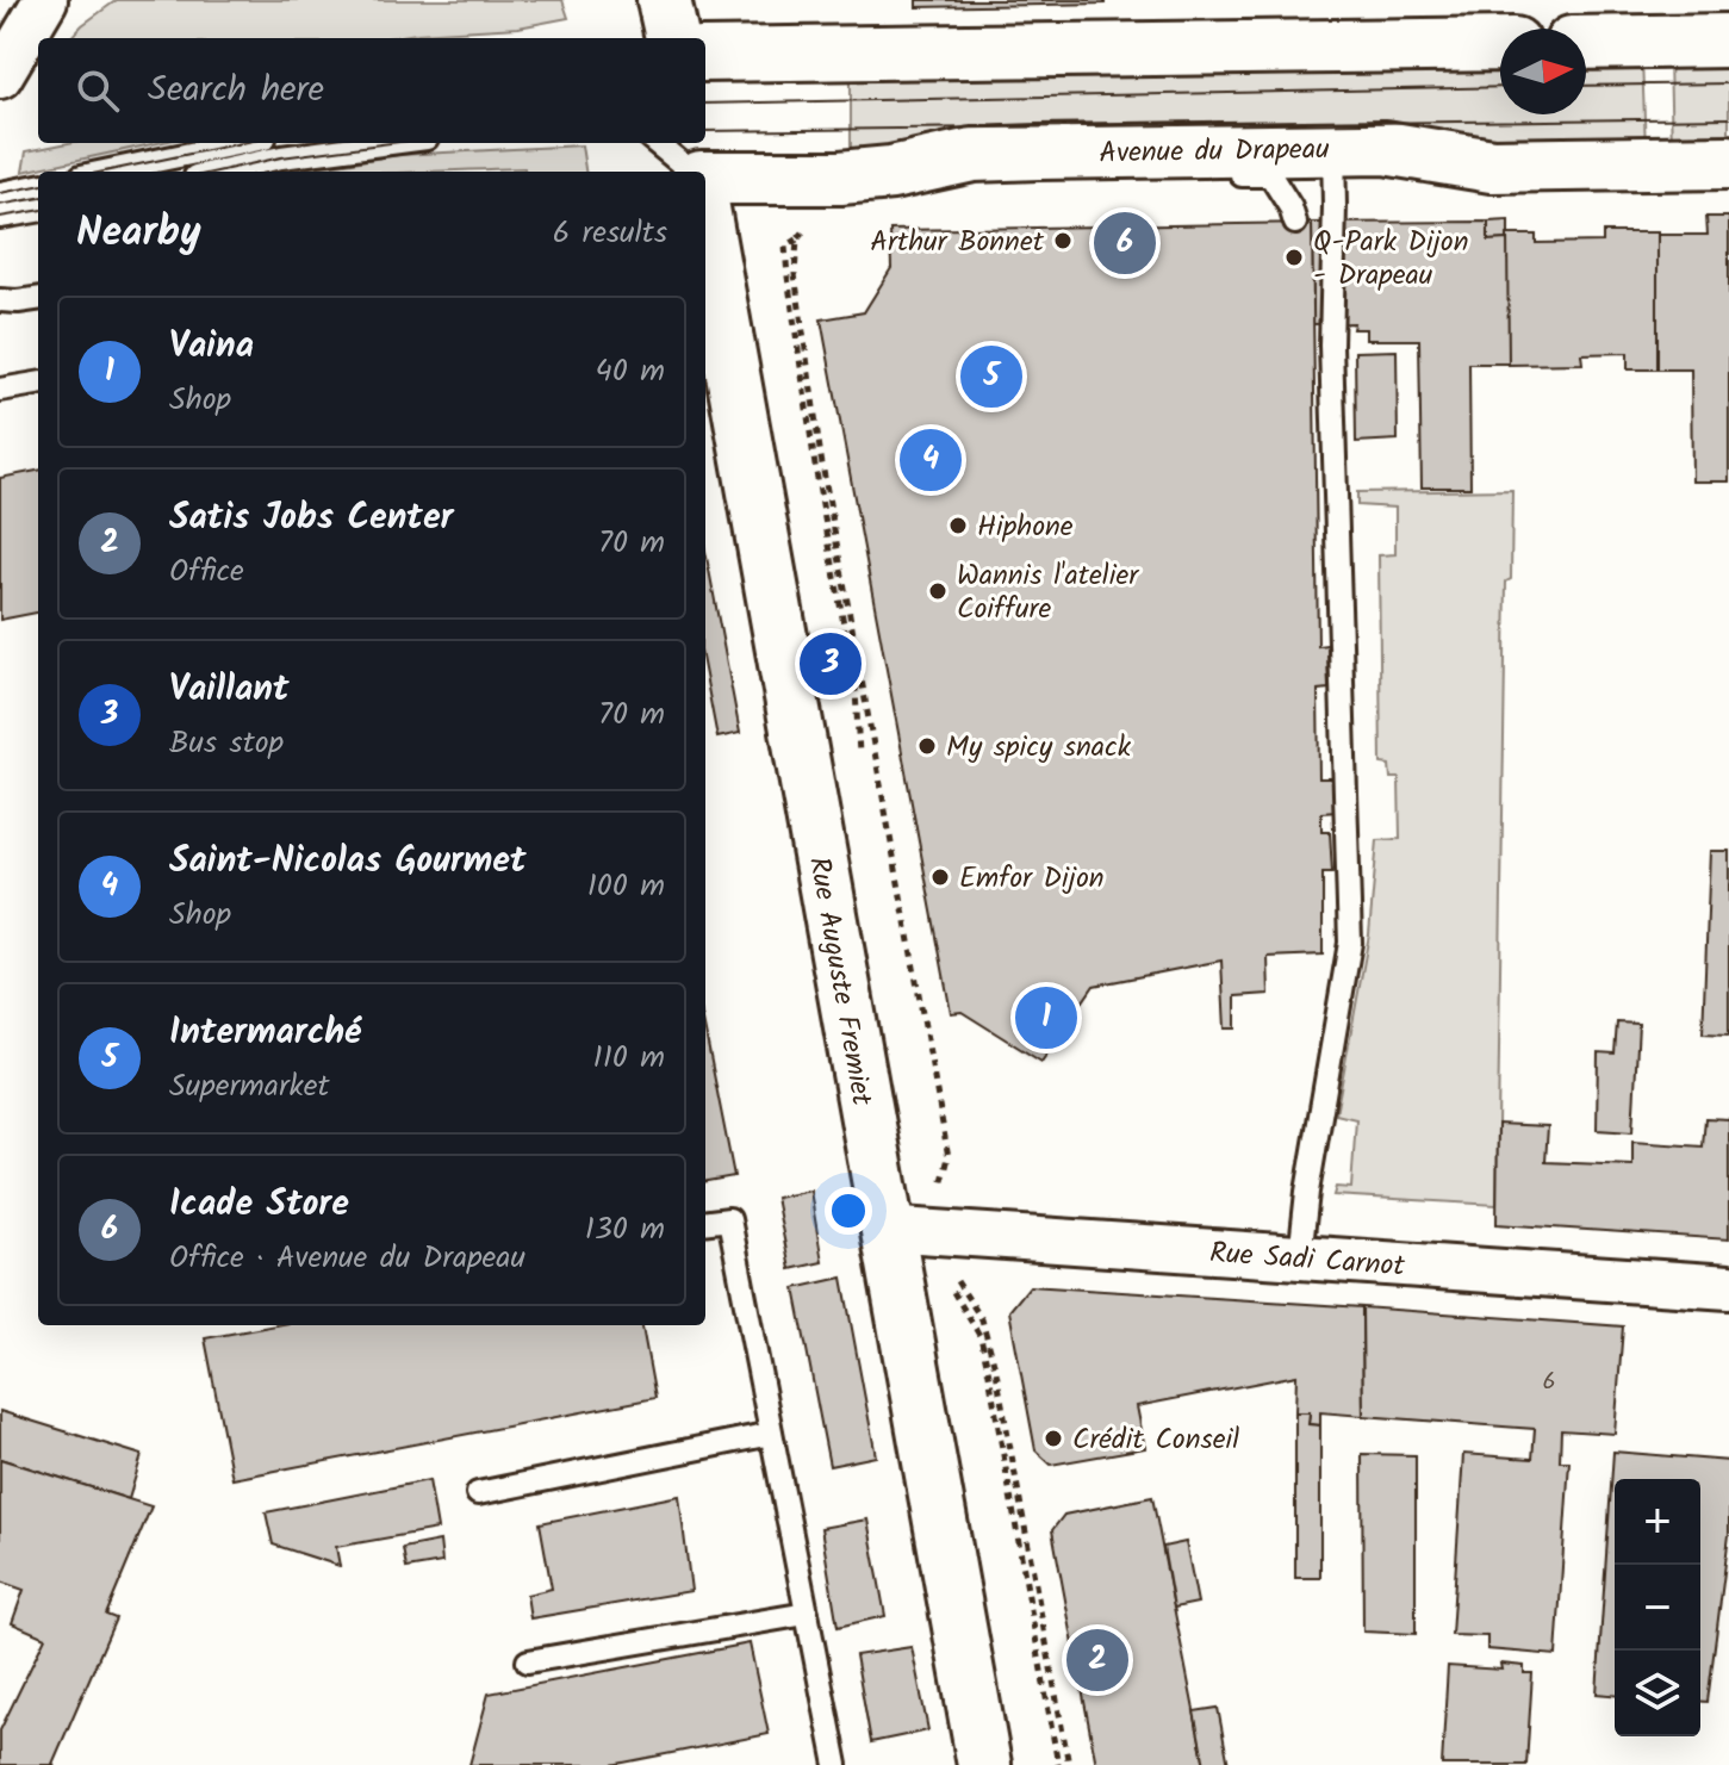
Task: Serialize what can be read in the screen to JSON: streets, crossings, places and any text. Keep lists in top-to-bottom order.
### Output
{
  "streets": {
    "main road": ["Avenue du Drapeau", "Rue Auguste Fremiet"],
    "street": ["Rue Sadi Carnot"]
  },
  "crossings": [
    ["Rue Auguste Fremiet", "Rue Sadi Carnot"]
  ],
  "places": [
    "Arthur Bonnet",
    "Q-Park Dijon - Drapeau",
    "Hiphone",
    "Wannis l'atelier Coiffure",
    "My spicy snack",
    "Emfor Dijon",
    "Crédit Conseil"
  ],
  "house_numbers": ["6"],
  "north": "right",
  "page": {
    "search": "Search here",
    "heading": ["Nearby", "6 results"],
    "pins": [
      "6",
      "5",
      "4",
      "3",
      "1",
      "2"
    ],
    "list": [
      {
        "mark": "1",
        "name": "Vaina",
        "note": "Shop",
        "value": "40 m"
      },
      {
        "mark": "2",
        "name": "Satis Jobs Center",
        "note": "Office",
        "value": "70 m"
      },
      {
        "mark": "3",
        "name": "Vaillant",
        "note": "Bus stop",
        "value": "70 m"
      },
      {
        "mark": "4",
        "name": "Saint-Nicolas Gourmet",
        "note": "Shop",
        "value": "100 m"
      },
      {
        "mark": "5",
        "name": "Intermarché",
        "note": "Supermarket",
        "value": "110 m"
      },
      {
        "mark": "6",
        "name": "Icade Store",
        "note": "Office · Avenue du Drapeau",
        "value": "130 m"
      }
    ],
    "map_buttons": ["+", "−"]
  }
}
